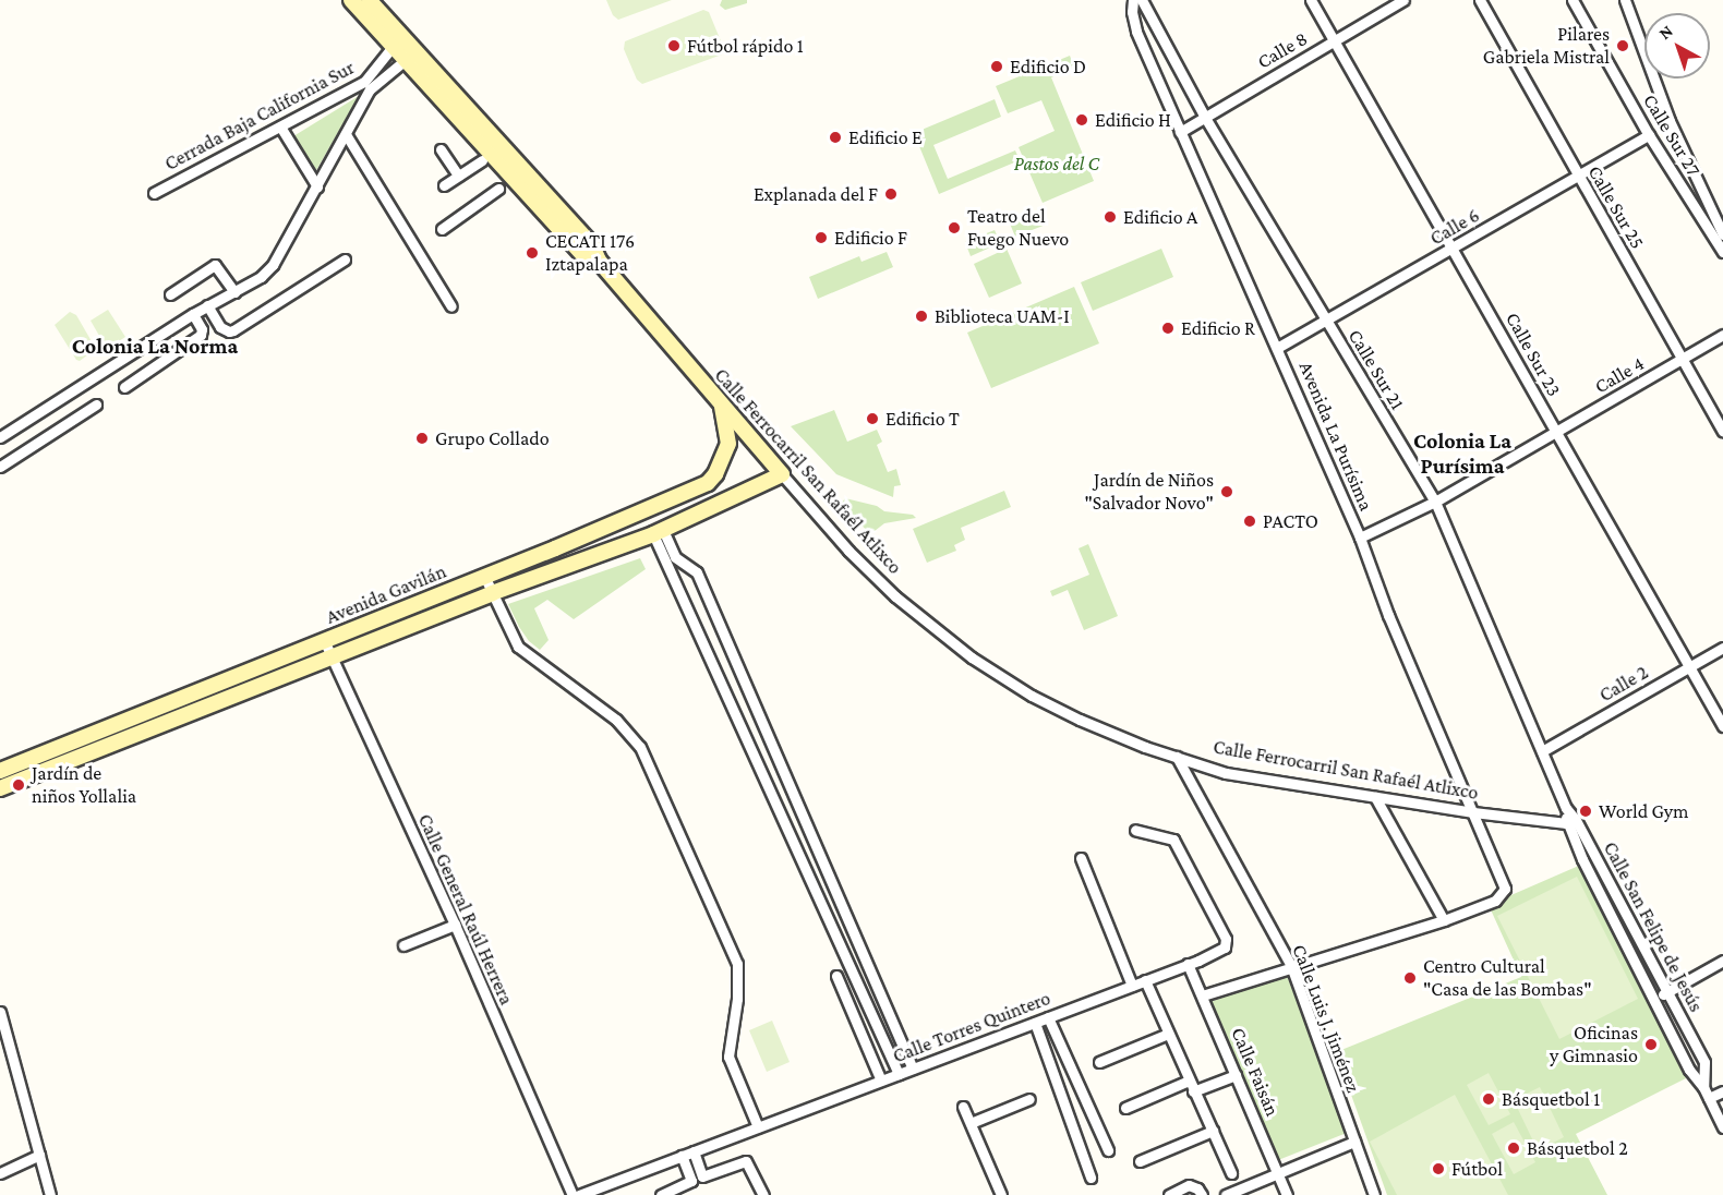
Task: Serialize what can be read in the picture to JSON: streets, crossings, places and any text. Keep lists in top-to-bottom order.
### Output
{
  "streets": {
    "main road": ["Calle Ferrocarril San Rafaél Atlixco", "Avenida Gavilán"],
    "street": [
      "Calle 8",
      "Cerrada Baja California Sur",
      "Calle Sur 27",
      "Calle Sur 25",
      "Calle 6",
      "Calle Sur 23",
      "Calle Sur 21",
      "Calle 4",
      "Avenida La Purísima",
      "Calle 2",
      "Calle General Raúl Herrera",
      "Calle San Felipe de Jesús",
      "Calle Luis J. Jiménez",
      "Calle Torres Quintero",
      "Calle Faisán"
    ]
  },
  "crossings": [
    ["Calle 8", "Calle Sur 23"],
    ["Calle 8", "Calle Sur 21"],
    ["Calle 8", "Avenida La Purísima"],
    ["Cerrada Baja California Sur", "Calle Ferrocarril San Rafaél Atlixco"],
    ["Calle Sur 27", "Calle 6"],
    ["Calle Sur 25", "Calle 6"],
    ["Calle Sur 25", "Calle 4"],
    ["Calle 6", "Calle Sur 23"],
    ["Calle 6", "Calle Sur 21"],
    ["Calle 6", "Avenida La Purísima"],
    ["Calle Sur 23", "Calle 4"],
    ["Calle Sur 23", "Calle 2"],
    ["Calle Sur 21", "Calle 4"],
    ["Calle Sur 21", "Calle Ferrocarril San Rafaél Atlixco"],
    ["Calle Sur 21", "Calle 2"],
    ["Calle Sur 21", "Calle San Felipe de Jesús"],
    ["Calle 4", "Avenida La Purísima"],
    ["Avenida La Purísima", "Calle Ferrocarril San Rafaél Atlixco"],
    ["Calle Ferrocarril San Rafaél Atlixco", "Avenida Gavilán"],
    ["Calle Ferrocarril San Rafaél Atlixco", "Calle San Felipe de Jesús"],
    ["Calle Ferrocarril San Rafaél Atlixco", "Calle Luis J. Jiménez"],
    ["Avenida Gavilán", "Calle General Raúl Herrera"],
    ["Calle Torres Quintero", "Calle Faisán"]
  ],
  "districts": ["Colonia La Norma", "Colonia La Purísima"],
  "parks": ["Pastos del C"],
  "places": [
    "Fútbol rápido 1",
    "Pilares Gabriela Mistral",
    "Edificio D",
    "Edificio H",
    "Edificio E",
    "Explanada del F",
    "Edificio A",
    "Teatro del Fuego Nuevo",
    "Edificio F",
    "CECATI 176 Iztapalapa",
    "Biblioteca UAM-I",
    "Edificio R",
    "Edificio T",
    "Grupo Collado",
    "Jardín de Niños \"Salvador Novo\"",
    "PACTO",
    "Jardín de niños Yollalia",
    "World Gym",
    "Centro Cultural \"Casa de las Bombas\"",
    "Oficinas y Gimnasio",
    "Básquetbol 1",
    "Básquetbol 2",
    "Fútbol"
  ],
  "north": "top left"
}
